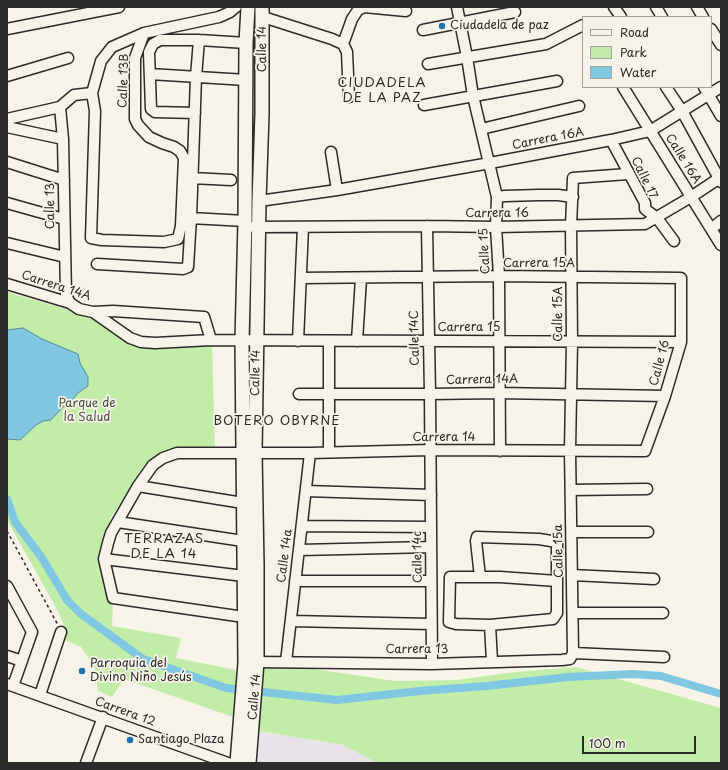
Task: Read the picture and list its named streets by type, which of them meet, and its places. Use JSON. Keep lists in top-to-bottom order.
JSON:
{
  "streets": {
    "main road": ["Calle 14"],
    "street": [
      "Calle 13B",
      "Carrera 16A",
      "Calle 16A",
      "Calle 17",
      "Calle 13",
      "Carrera 16",
      "Calle 15",
      "Carrera 15A",
      "Carrera 14A",
      "Calle 15A",
      "Carrera 15",
      "Calle 14C",
      "Calle 16",
      "Carrera 14",
      "Calle 15a",
      "Calle 14a",
      "Calle 14c",
      "Carrera 13",
      "Carrera 12"
    ]
  },
  "crossings": [
    ["Calle 14", "Carrera 16A"],
    ["Calle 14", "Carrera 16"],
    ["Calle 14", "Carrera 14A"],
    ["Calle 14", "Carrera 15"],
    ["Calle 14", "Carrera 14"],
    ["Calle 14", "Carrera 13"],
    ["Carrera 16A", "Calle 16A"],
    ["Carrera 16A", "Calle 17"],
    ["Carrera 16A", "Calle 15"],
    ["Calle 16A", "Carrera 16"],
    ["Calle 17", "Carrera 16"],
    ["Calle 17", "Calle 15A"],
    ["Calle 13", "Carrera 14A"],
    ["Carrera 16", "Calle 15"],
    ["Carrera 16", "Calle 15A"],
    ["Carrera 16", "Calle 14C"],
    ["Calle 15", "Carrera 15A"],
    ["Calle 15", "Carrera 14A"],
    ["Calle 15", "Carrera 15"],
    ["Calle 15", "Carrera 14"],
    ["Carrera 15A", "Calle 15A"],
    ["Carrera 15A", "Calle 14C"],
    ["Carrera 15A", "Calle 16"],
    ["Carrera 14A", "Calle 15A"],
    ["Carrera 14A", "Carrera 15"],
    ["Carrera 14A", "Calle 14C"],
    ["Carrera 14A", "Calle 16"],
    ["Calle 15A", "Carrera 15"],
    ["Calle 15A", "Carrera 14"],
    ["Calle 15A", "Calle 15a"],
    ["Carrera 15", "Calle 14C"],
    ["Carrera 15", "Calle 16"],
    ["Calle 14C", "Carrera 14"],
    ["Calle 14C", "Calle 14c"],
    ["Calle 16", "Carrera 14"],
    ["Carrera 14", "Calle 15a"],
    ["Carrera 14", "Calle 14a"],
    ["Carrera 14", "Calle 14c"],
    ["Calle 15a", "Carrera 13"],
    ["Calle 14a", "Carrera 13"],
    ["Calle 14c", "Carrera 13"]
  ],
  "districts": ["CIUDADELA DE LA PAZ", "BOTERO OBYRNE", "TERRAZAS DE LA 14"],
  "parks": ["Parque de la Salud"],
  "places": ["Ciudadela de paz", "Parroquia del Divino Niño Jesús", "Santiago Plaza"],
  "legend": ["Road", "Park", "Water"],
  "scale_bar": "100 m"
}
